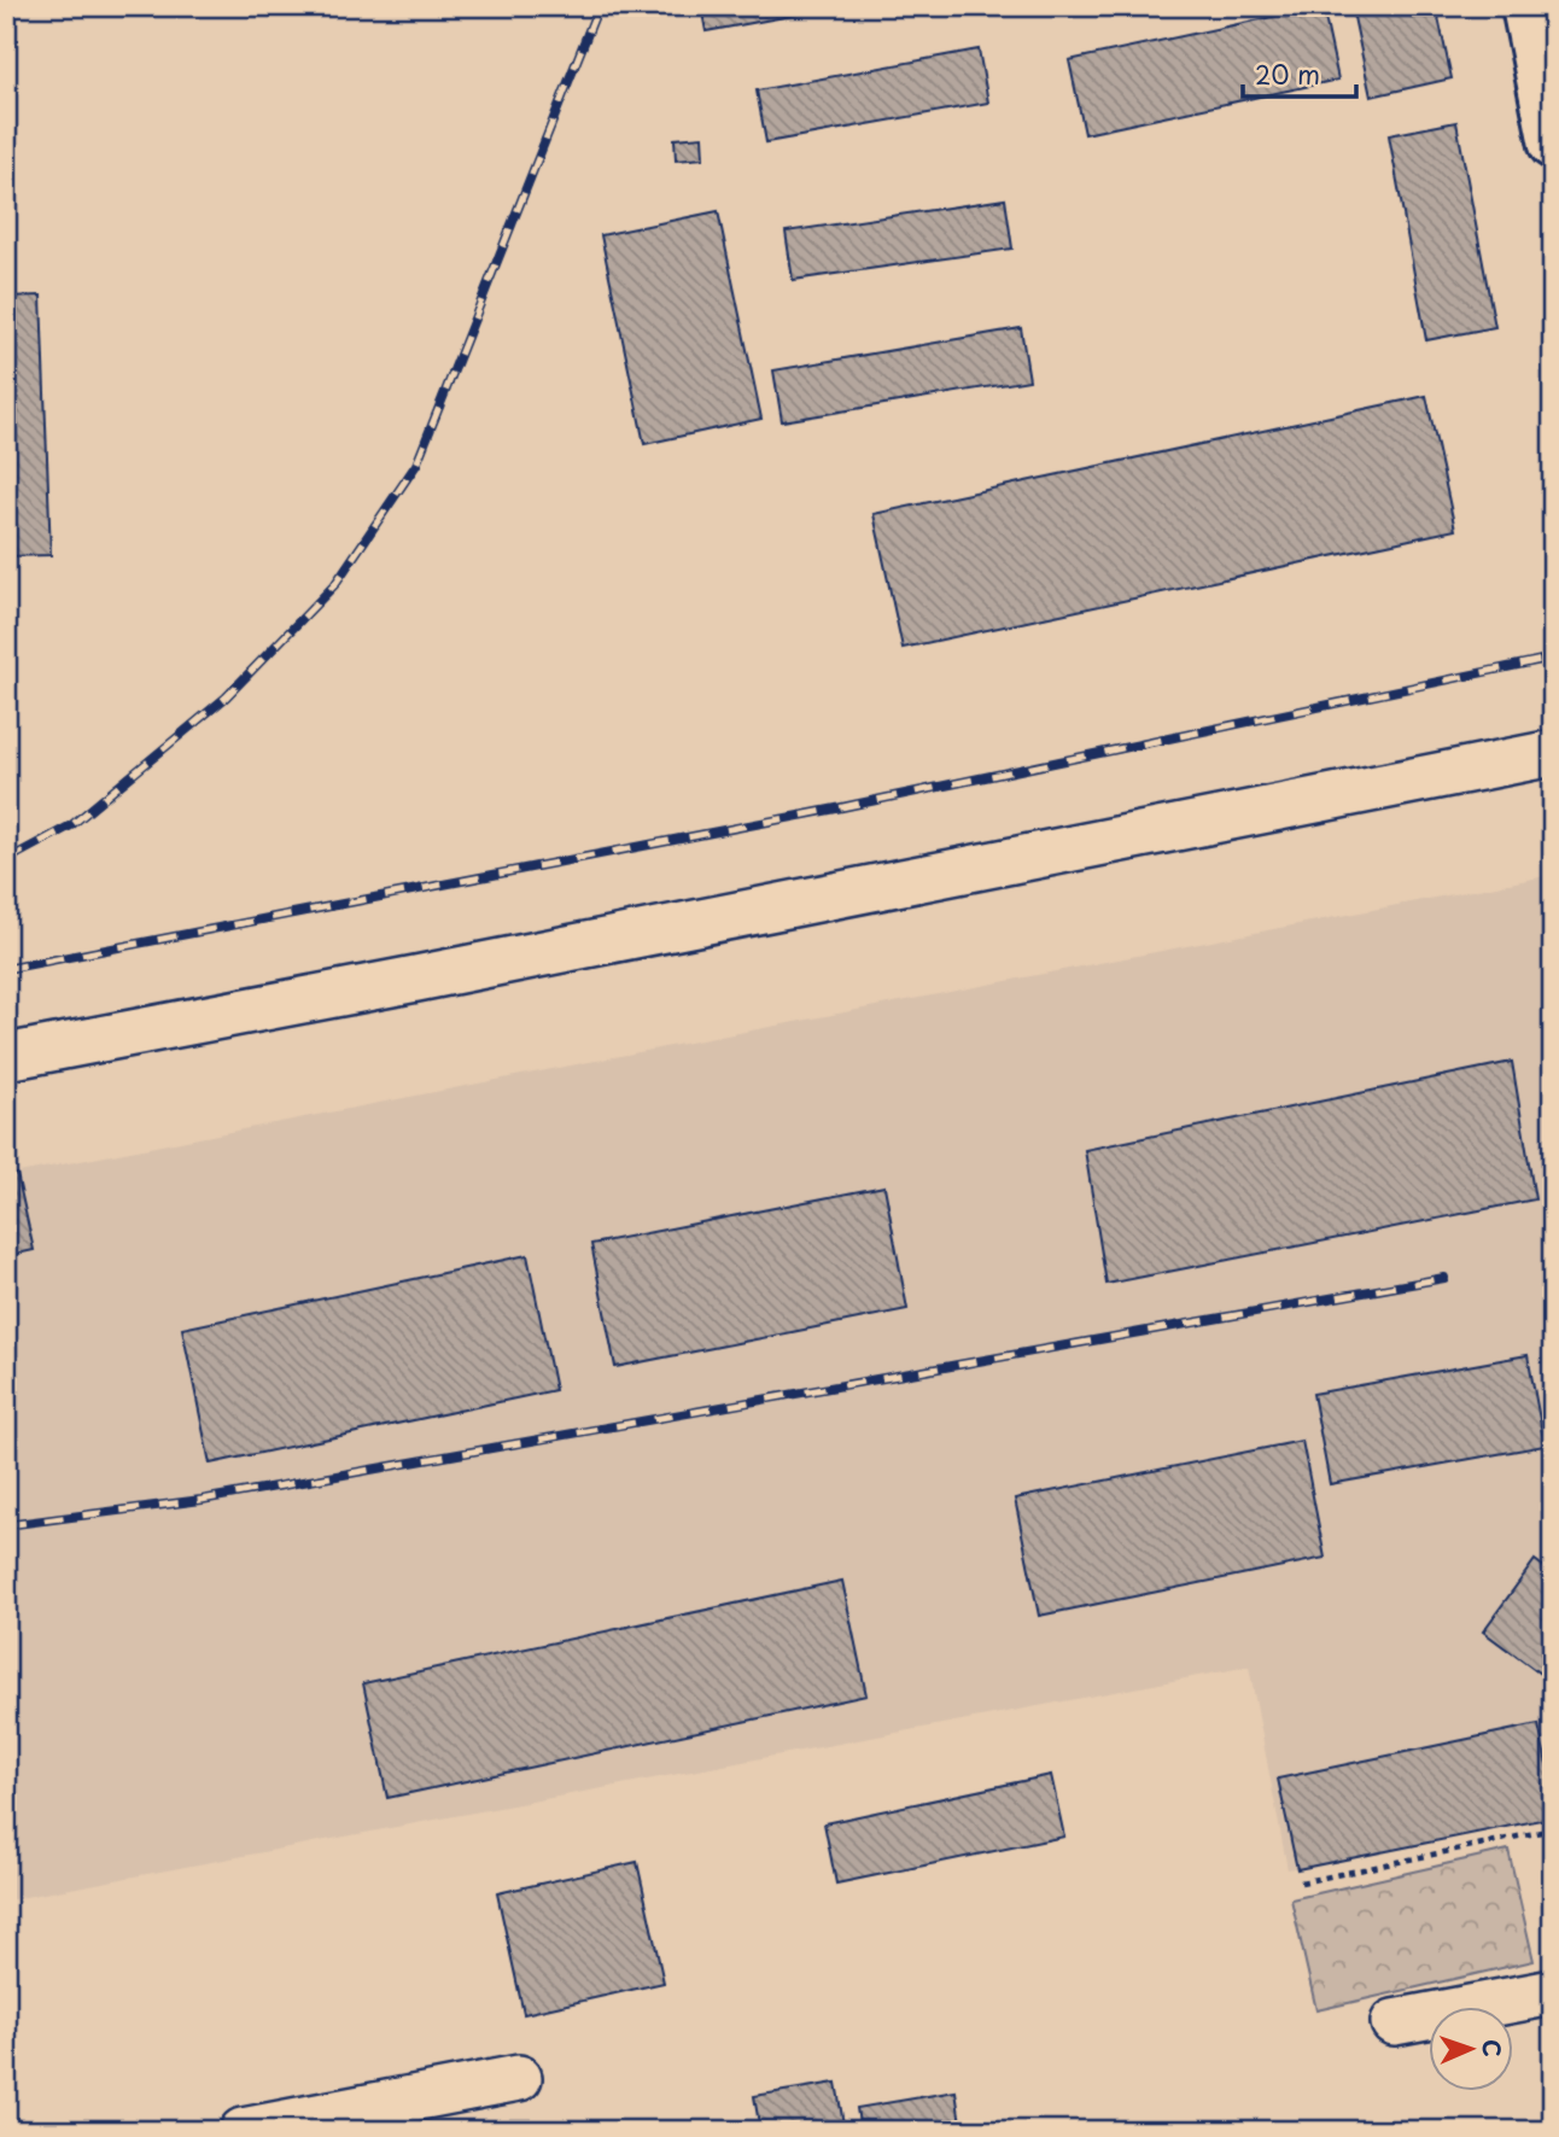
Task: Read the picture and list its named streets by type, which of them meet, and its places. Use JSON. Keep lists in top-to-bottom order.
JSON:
{
  "scale_bar": "20 m",
  "north": "right"
}
